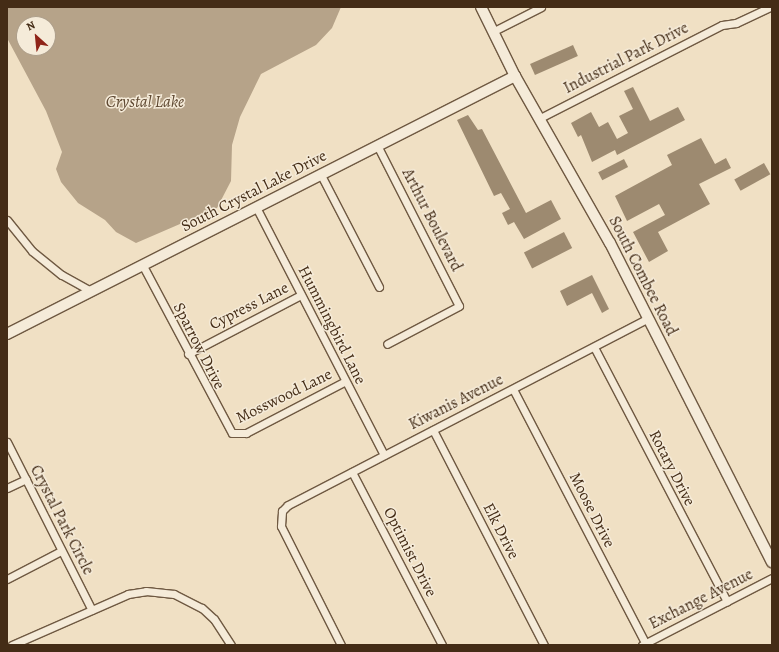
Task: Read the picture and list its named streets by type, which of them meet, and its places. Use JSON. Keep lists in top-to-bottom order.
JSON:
{
  "streets": {
    "main road": ["South Crystal Lake Drive", "South Combee Road"],
    "street": [
      "Industrial Park Drive",
      "Arthur Boulevard",
      "Cypress Lane",
      "Hummingbird Lane",
      "Sparrow Drive",
      "Mosswood Lane",
      "Kiwanis Avenue",
      "Rotary Drive",
      "Moose Drive",
      "Crystal Park Circle",
      "Elk Drive",
      "Optimist Drive",
      "Exchange Avenue"
    ]
  },
  "crossings": [
    ["Industrial Park Drive", "South Combee Road"],
    ["South Crystal Lake Drive", "Arthur Boulevard"],
    ["South Crystal Lake Drive", "South Combee Road"],
    ["South Crystal Lake Drive", "Hummingbird Lane"],
    ["South Crystal Lake Drive", "Sparrow Drive"],
    ["South Combee Road", "Kiwanis Avenue"],
    ["Cypress Lane", "Hummingbird Lane"],
    ["Cypress Lane", "Sparrow Drive"],
    ["Hummingbird Lane", "Mosswood Lane"],
    ["Hummingbird Lane", "Kiwanis Avenue"],
    ["Sparrow Drive", "Mosswood Lane"],
    ["Kiwanis Avenue", "Rotary Drive"],
    ["Kiwanis Avenue", "Moose Drive"],
    ["Kiwanis Avenue", "Elk Drive"],
    ["Kiwanis Avenue", "Optimist Drive"],
    ["Rotary Drive", "Exchange Avenue"],
    ["Moose Drive", "Exchange Avenue"]
  ],
  "water": ["Crystal Lake"],
  "north": "top left"
}
